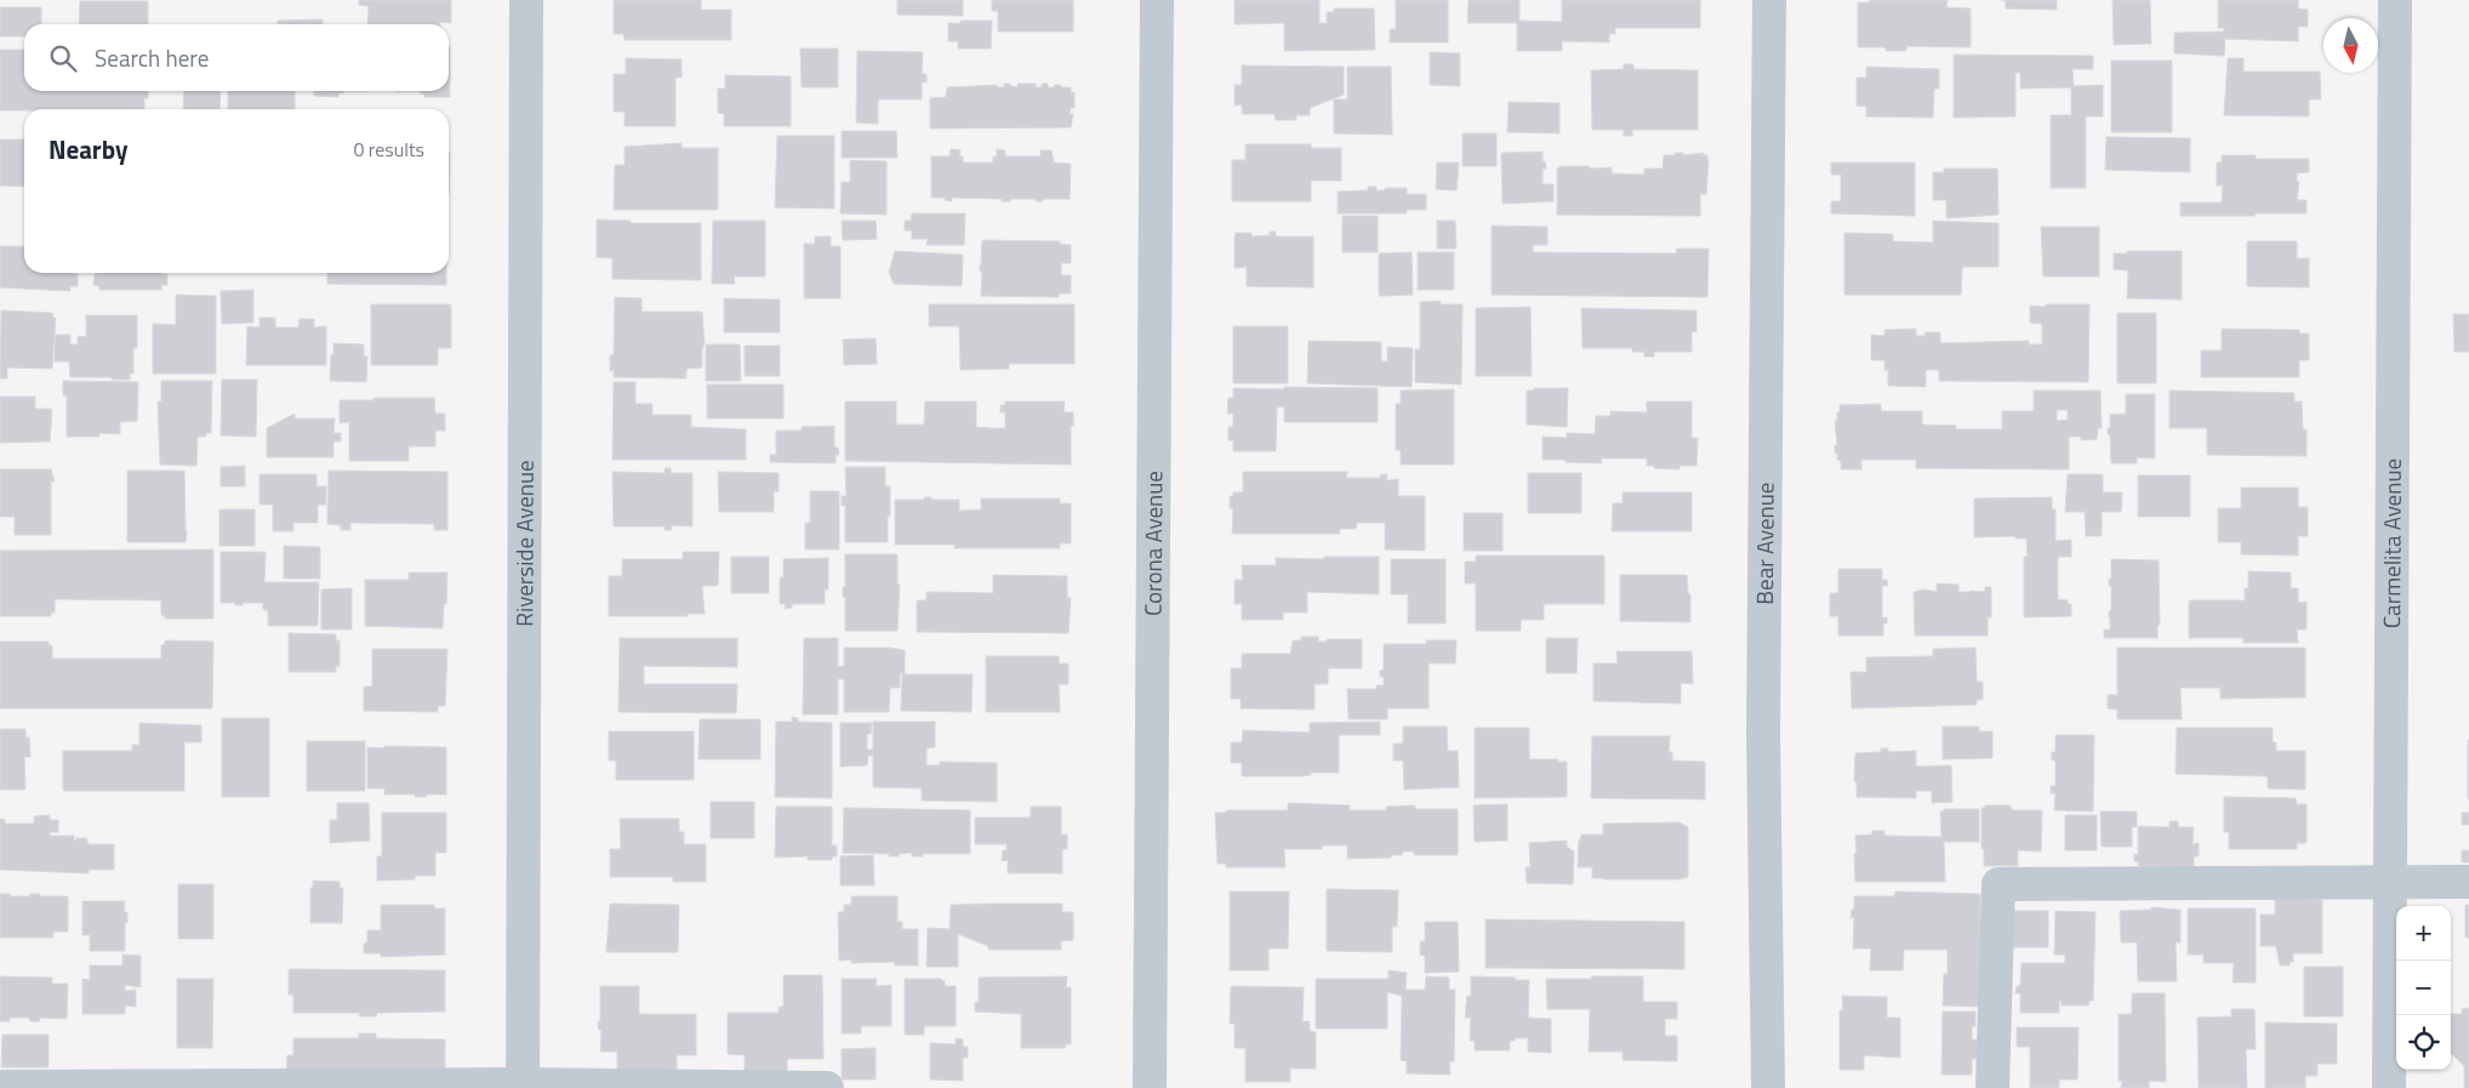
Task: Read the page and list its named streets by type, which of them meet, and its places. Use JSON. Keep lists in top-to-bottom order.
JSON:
{
  "streets": {
    "street": [
      "Riverside Avenue",
      "Corona Avenue",
      "Bear Avenue",
      "Carmelita Avenue"
    ]
  },
  "north": "bottom",
  "page": {
    "search": "Search here",
    "heading": ["Nearby", "0 results"],
    "map_buttons": ["+", "−"]
  }
}
